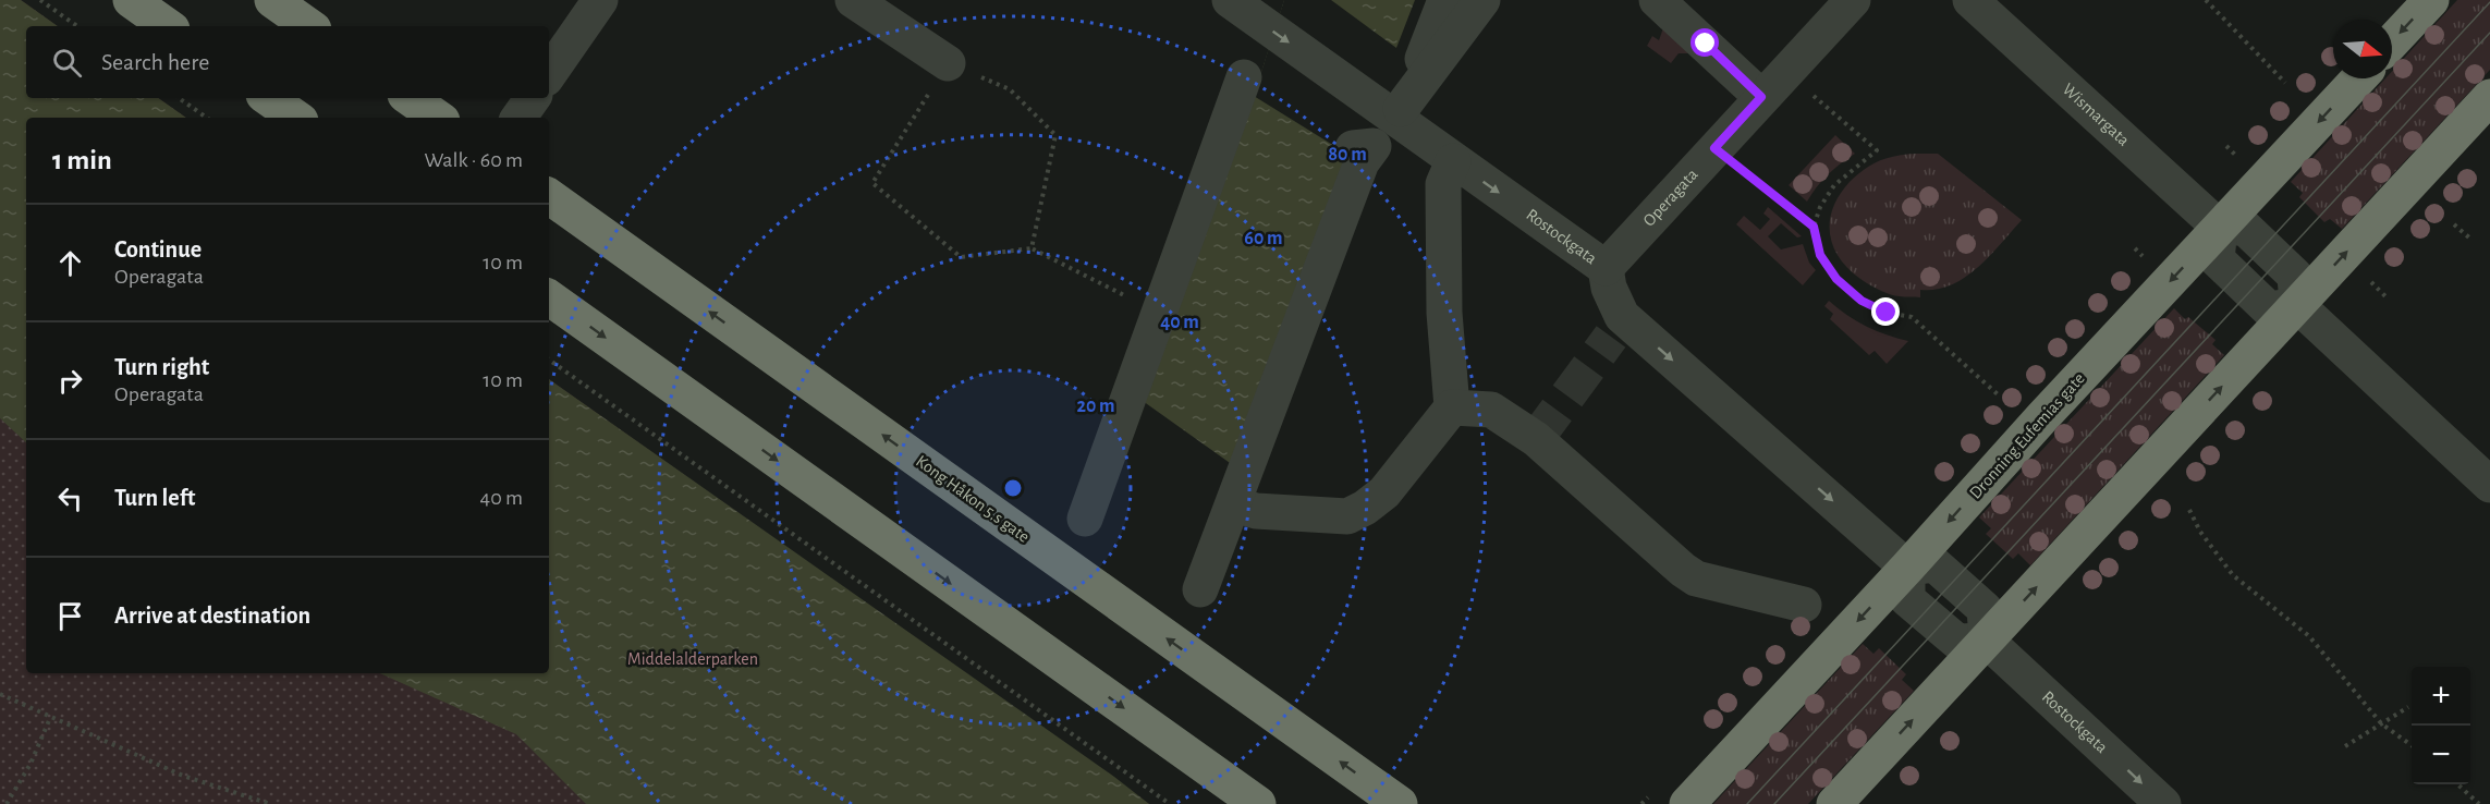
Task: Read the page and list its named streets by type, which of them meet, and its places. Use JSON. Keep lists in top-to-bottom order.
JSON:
{
  "streets": {
    "highway": ["Dronning Eufemias gate", "Kong Håkon 5.s gate"],
    "street": ["Wismargata", "Operagata", "Rostockgata"]
  },
  "crossings": [
    ["Wismargata", "Dronning Eufemias gate"],
    ["Operagata", "Rostockgata"],
    ["Rostockgata", "Dronning Eufemias gate"]
  ],
  "parks": ["Middelalderparken"],
  "north": "right",
  "page": {
    "search": "Search here",
    "heading": ["1 min", "Walk · 60 m"],
    "list": [
      ["Continue", "Operagata", "10 m"],
      ["Turn right", "Operagata", "10 m"],
      ["Turn left", "40 m"],
      "Arrive at destination"
    ],
    "map_buttons": ["+", "−"]
  },
  "rings": [
    "80 m",
    "60 m",
    "40 m",
    "20 m"
  ]
}
